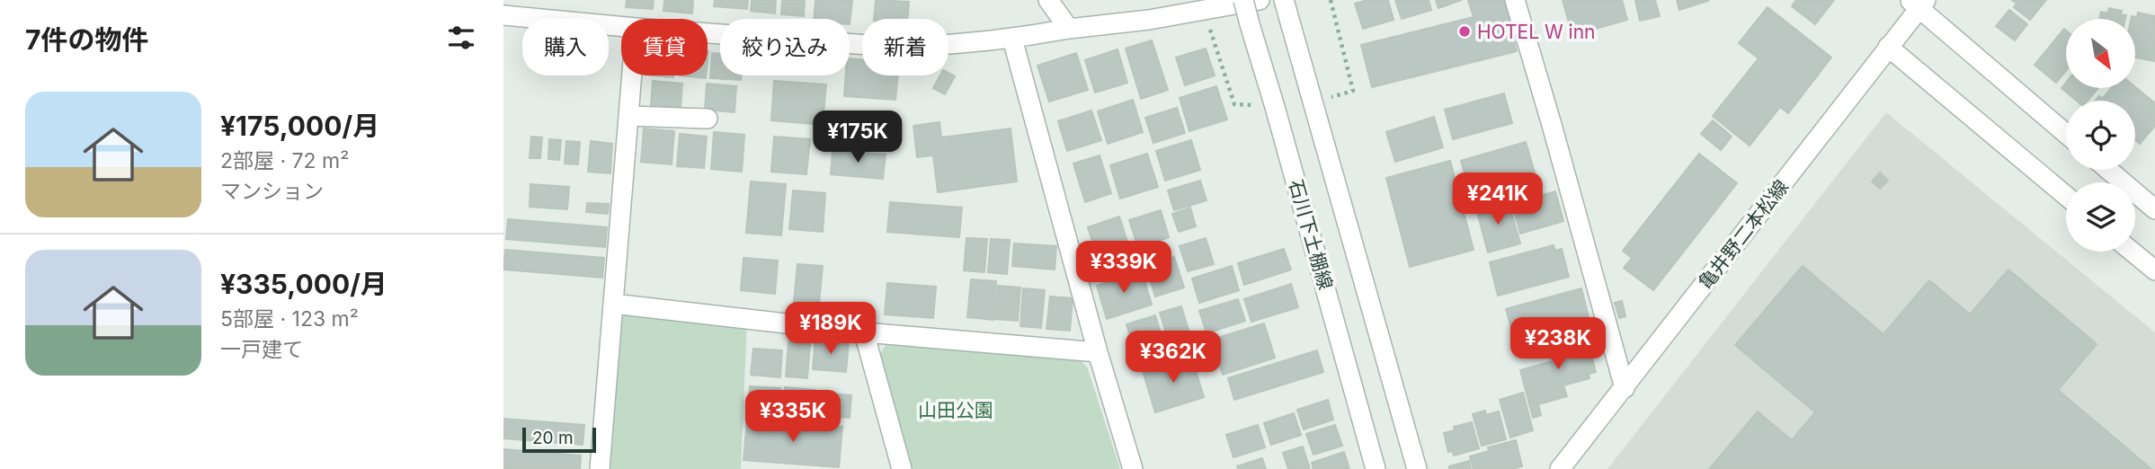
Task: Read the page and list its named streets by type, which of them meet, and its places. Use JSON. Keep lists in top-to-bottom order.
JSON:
{
  "streets": {
    "street": ["石川下土棚線", "亀井野二本松線"]
  },
  "parks": ["山田公園"],
  "places": ["HOTEL W inn"],
  "scale_bar": "20 m",
  "north": "bottom right",
  "page": {
    "heading": "7件の物件",
    "chip": [
      "購入",
      "賃貸",
      "絞り込み",
      "新着"
    ],
    "list": [
      {
        "name": "¥175,000/月",
        "note": "2部屋 · 72 m² · マンション"
      },
      {
        "name": "¥335,000/月",
        "note": "5部屋 · 123 m² · 一戸建て"
      }
    ],
    "price": [
      "¥175K",
      "¥241K",
      "¥339K",
      "¥189K",
      "¥238K",
      "¥362K",
      "¥335K"
    ],
    "scale": "20 m"
  }
}
